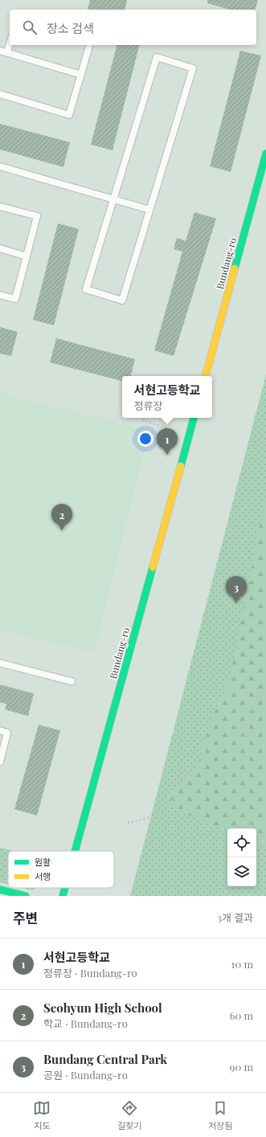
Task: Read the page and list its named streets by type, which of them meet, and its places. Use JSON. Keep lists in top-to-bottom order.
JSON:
{
  "streets": {
    "main road": ["Bundang-ro"]
  },
  "legend": ["원활", "서행"],
  "page": {
    "search": "장소 검색",
    "popup": ["서현고등학교", "정류장"],
    "pins": ["1", "2", "3"],
    "heading": ["주변", "3개 결과"],
    "list": [
      {
        "mark": "1",
        "name": "서현고등학교",
        "note": "정류장 · Bundang-ro",
        "value": "10 m"
      },
      {
        "mark": "2",
        "name": "Seohyun High School",
        "note": "학교 · Bundang-ro",
        "value": "60 m"
      },
      {
        "mark": "3",
        "name": "Bundang Central Park",
        "note": "공원 · Bundang-ro",
        "value": "90 m"
      }
    ],
    "nav": ["지도", "길찾기", "저장됨"]
  }
}
